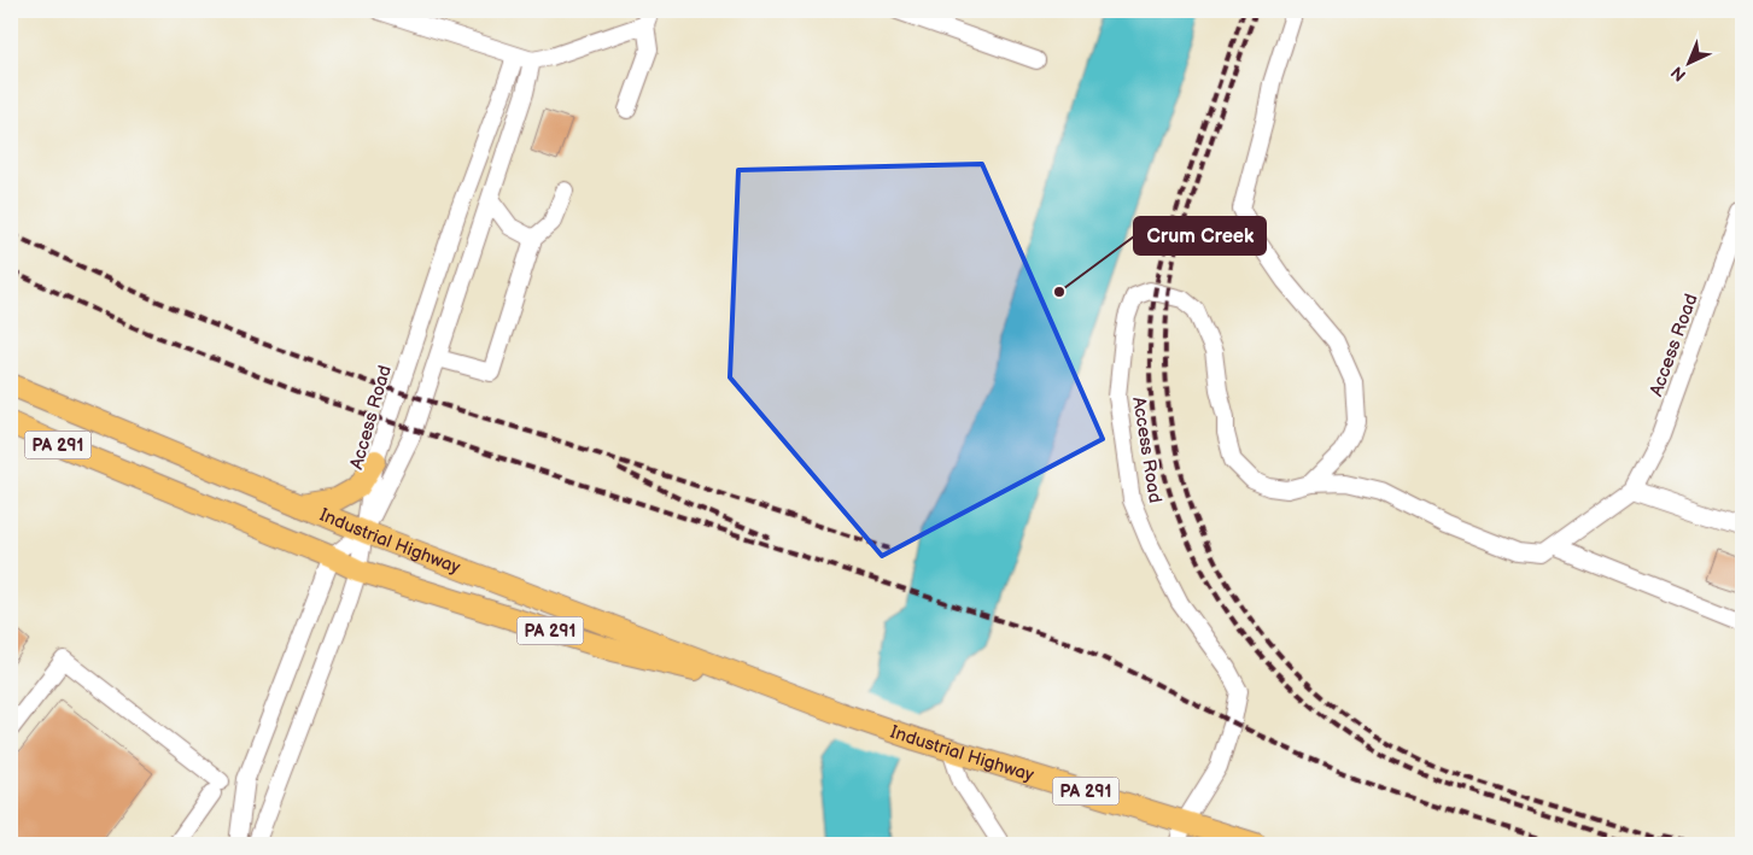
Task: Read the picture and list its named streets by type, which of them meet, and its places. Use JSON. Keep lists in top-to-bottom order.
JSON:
{
  "streets": {
    "main road": ["PA 291", "Industrial Highway"],
    "lane": ["Access Road"]
  },
  "crossings": [
    ["Access Road", "Industrial Highway"]
  ],
  "places": ["Crum Creek"],
  "north": "bottom left"
}
